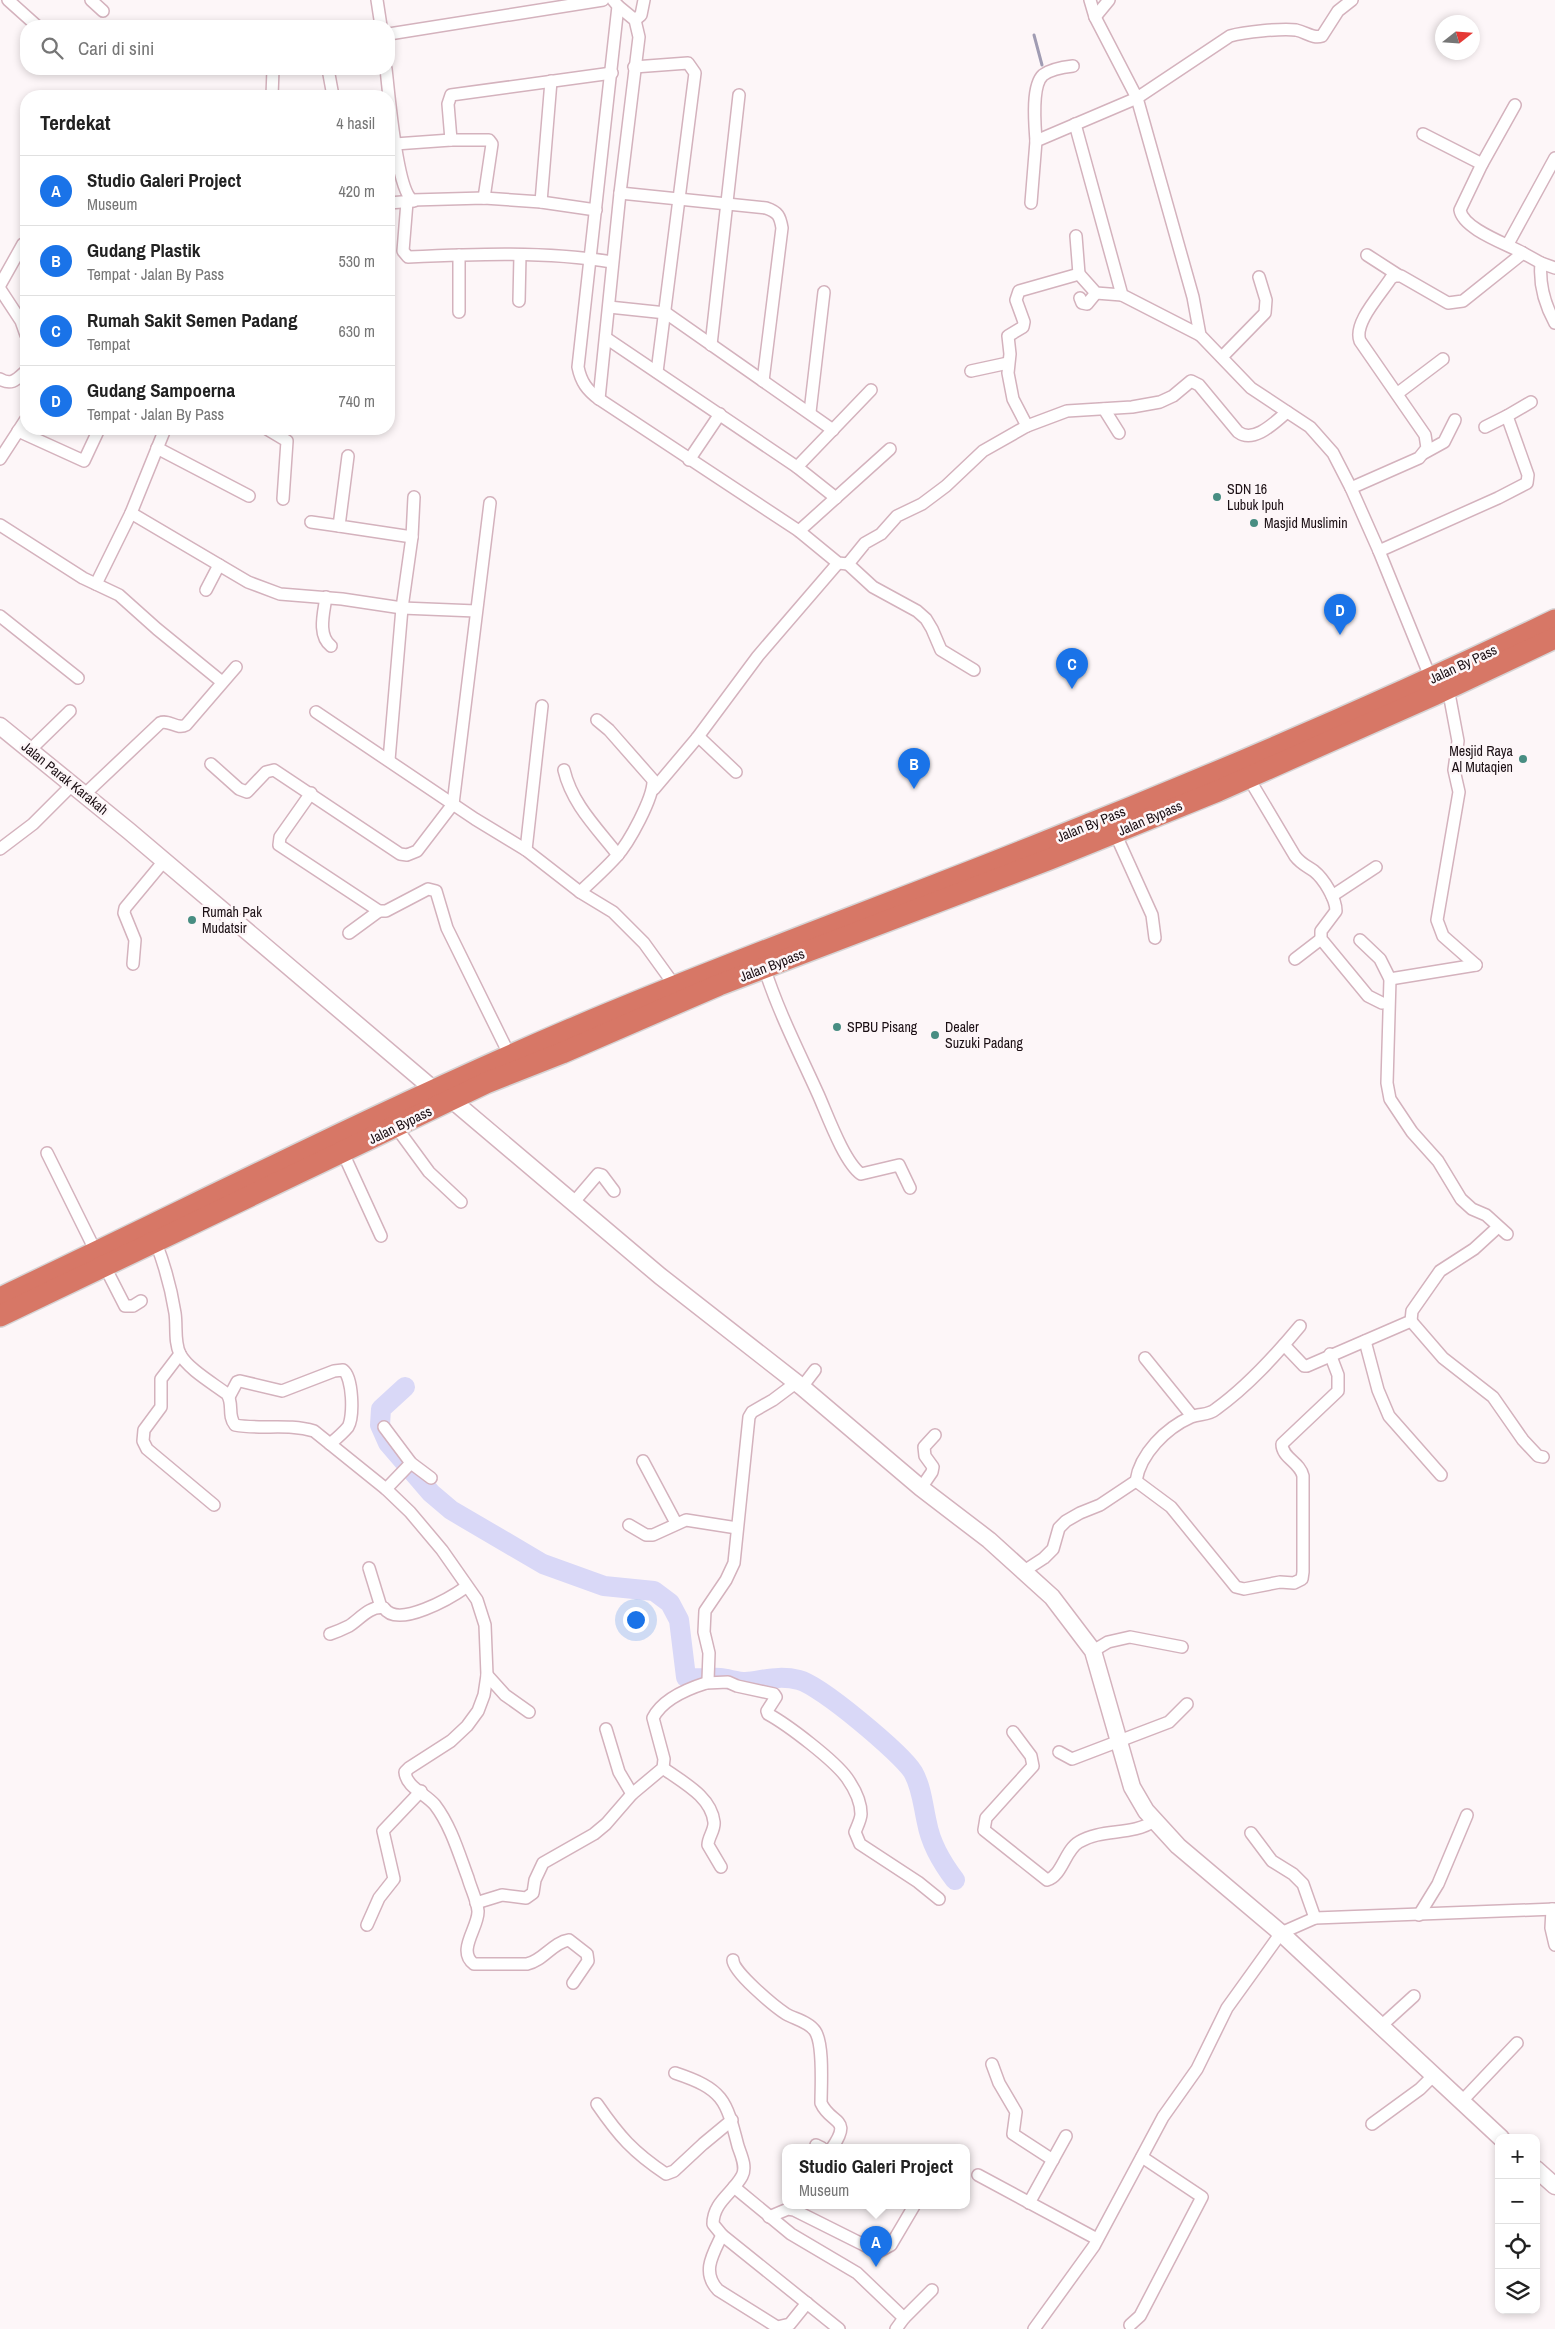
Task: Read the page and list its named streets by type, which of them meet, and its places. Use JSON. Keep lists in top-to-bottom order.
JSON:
{
  "streets": {
    "highway": ["Jalan By Pass", "Jalan Bypass"],
    "street": ["Jalan Parak Karakah"]
  },
  "crossings": [
    ["Jalan By Pass", "Jalan Bypass"],
    ["Jalan Parak Karakah", "Jalan Bypass"]
  ],
  "places": [
    "SDN 16 Lubuk Ipuh",
    "Masjid Muslimin",
    "Mesjid Raya Al Mutaqien",
    "Rumah Pak Mudatsir",
    "SPBU Pisang",
    "Dealer Suzuki Padang"
  ],
  "north": "right",
  "page": {
    "search": "Cari di sini",
    "heading": ["Terdekat", "4 hasil"],
    "list": [
      {
        "mark": "A",
        "name": "Studio Galeri Project",
        "note": "Museum",
        "value": "420 m"
      },
      {
        "mark": "B",
        "name": "Gudang Plastik",
        "note": "Tempat · Jalan By Pass",
        "value": "530 m"
      },
      {
        "mark": "C",
        "name": "Rumah Sakit Semen Padang",
        "note": "Tempat",
        "value": "630 m"
      },
      {
        "mark": "D",
        "name": "Gudang Sampoerna",
        "note": "Tempat · Jalan By Pass",
        "value": "740 m"
      }
    ],
    "pins": [
      "D",
      "C",
      "B",
      "A"
    ],
    "map_buttons": ["+", "−"],
    "popup": ["Studio Galeri Project", "Museum"]
  }
}
